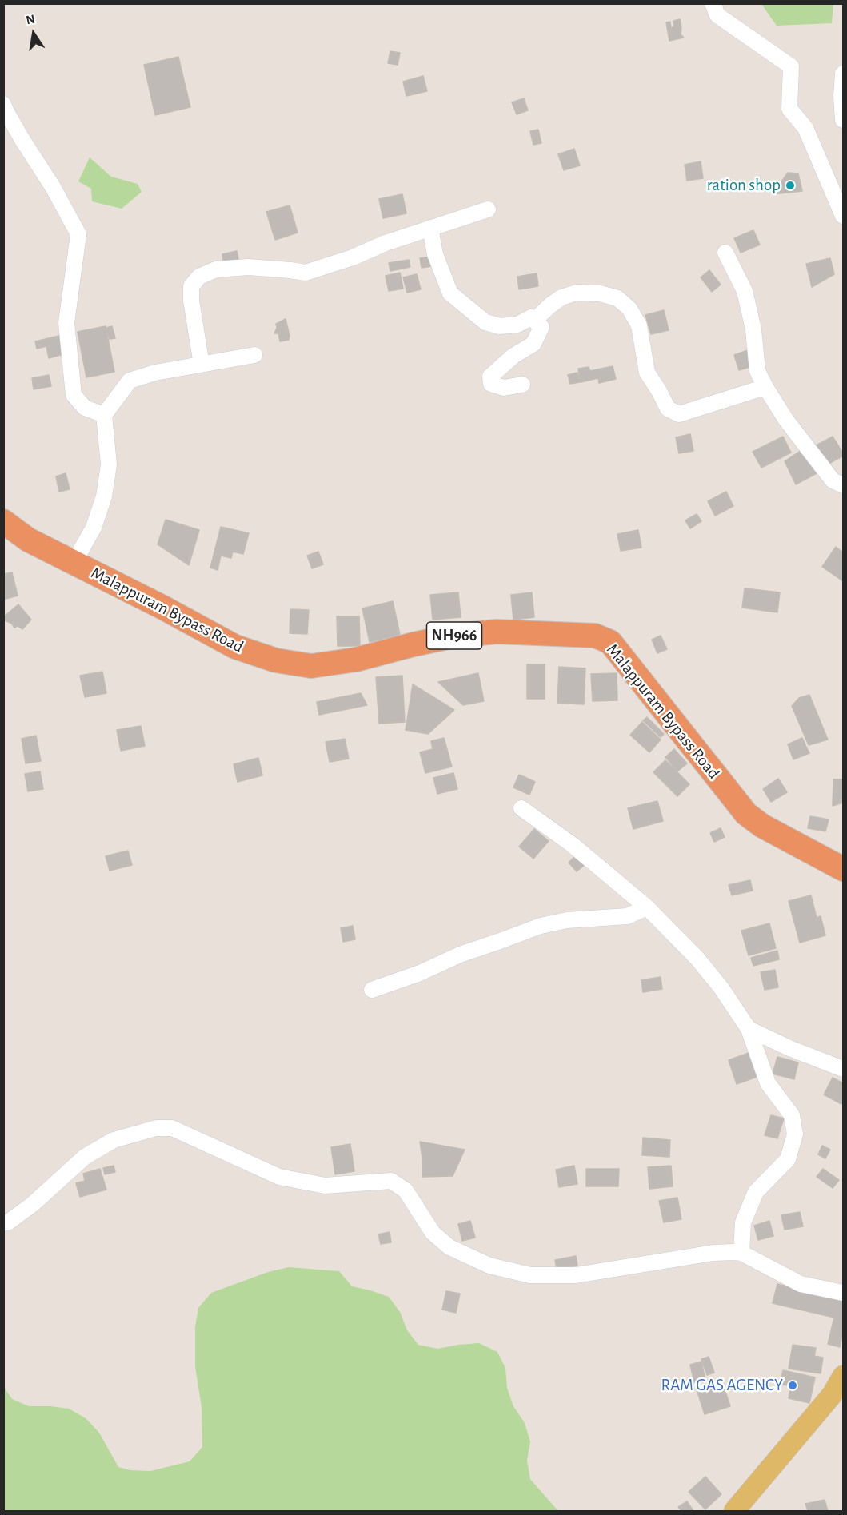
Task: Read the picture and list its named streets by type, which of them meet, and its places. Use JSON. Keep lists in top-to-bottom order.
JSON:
{
  "streets": {
    "highway": ["Malappuram Bypass Road", "NH966"]
  },
  "places": ["ration shop", "RAM GAS AGENCY"],
  "north": "top"
}
